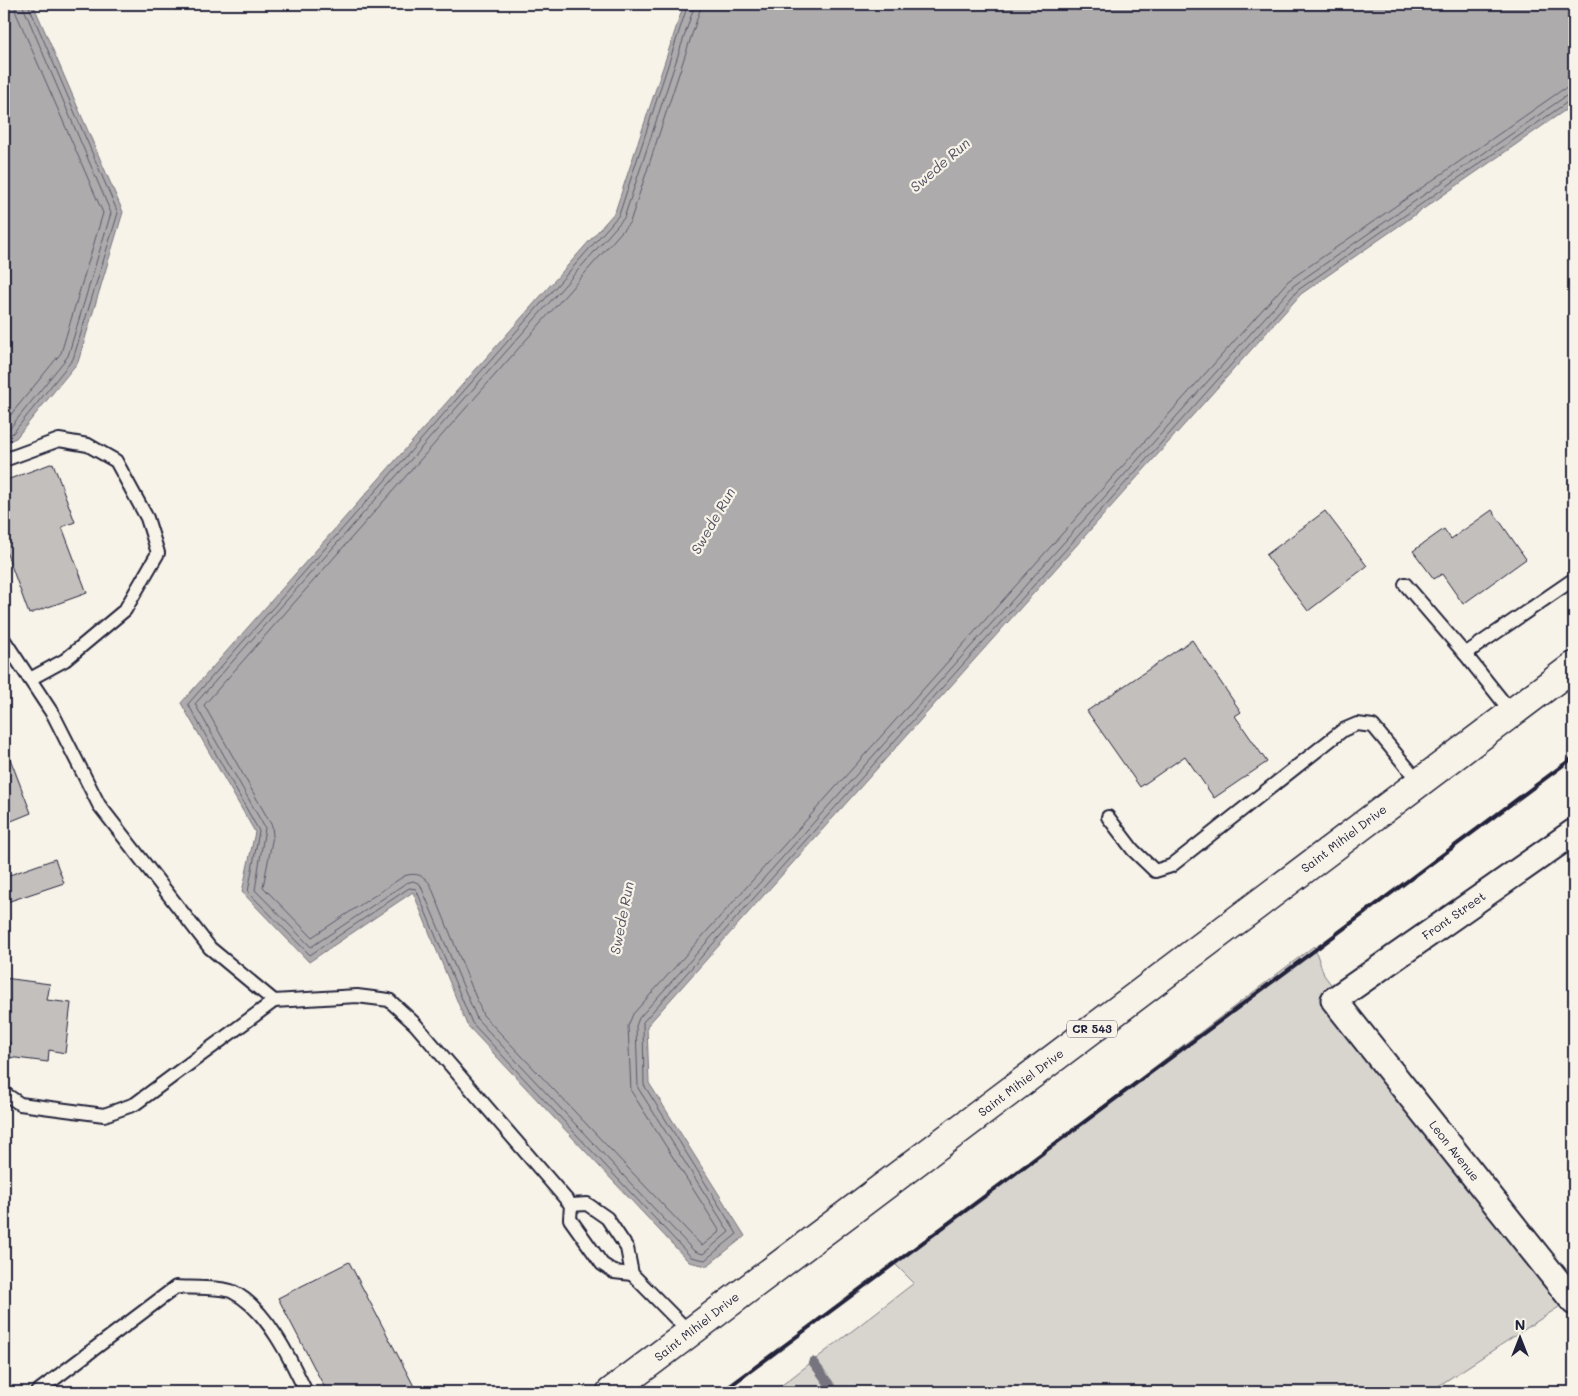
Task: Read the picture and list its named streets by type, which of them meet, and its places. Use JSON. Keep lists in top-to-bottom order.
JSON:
{
  "streets": {
    "main road": ["Saint Mihiel Drive", "CR 543"],
    "street": ["Front Street", "Leon Avenue"]
  },
  "crossings": [
    ["Front Street", "Leon Avenue"]
  ],
  "water": ["Swede Run"],
  "north": "top"
}
